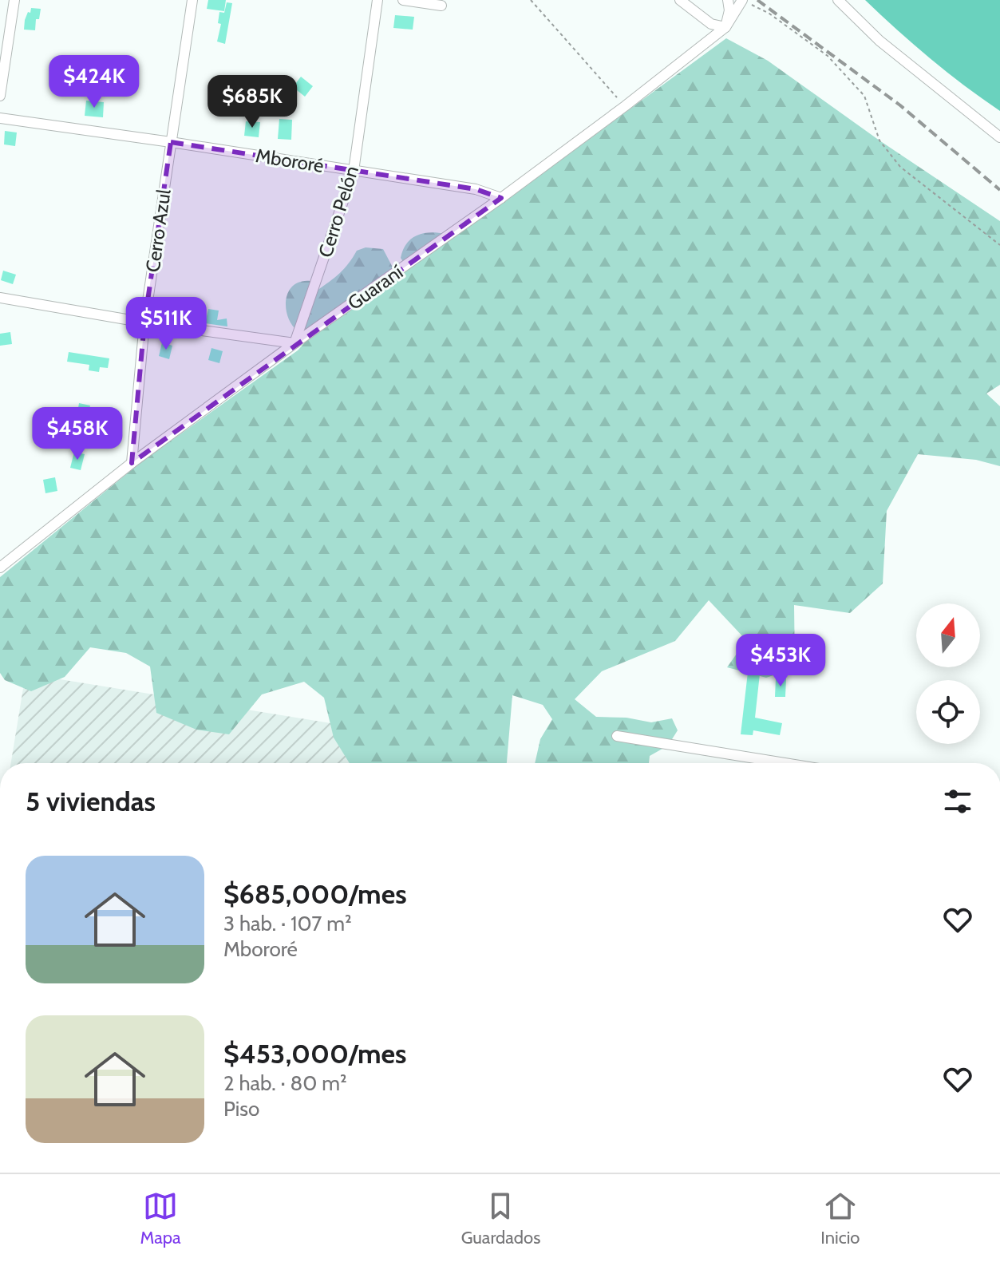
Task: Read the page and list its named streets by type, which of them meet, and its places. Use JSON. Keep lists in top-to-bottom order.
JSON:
{
  "streets": {
    "street": [
      "Mbororé",
      "Cerro Pelón",
      "Cerro Azul",
      "Guaraní"
    ]
  },
  "crossings": [
    ["Mbororé", "Cerro Pelón"],
    ["Mbororé", "Cerro Azul"],
    ["Mbororé", "Guaraní"],
    ["Cerro Pelón", "Guaraní"],
    ["Cerro Azul", "Guaraní"]
  ],
  "north": "top",
  "page": {
    "price": [
      "$424K",
      "$685K",
      "$511K",
      "$458K",
      "$453K"
    ],
    "heading": "5 viviendas",
    "list": [
      {
        "name": "$685,000/mes",
        "note": "3 hab. · 107 m² · Mbororé"
      },
      {
        "name": "$453,000/mes",
        "note": "2 hab. · 80 m² · Piso"
      }
    ],
    "tabs": ["Mapa", "Guardados", "Inicio"]
  }
}
